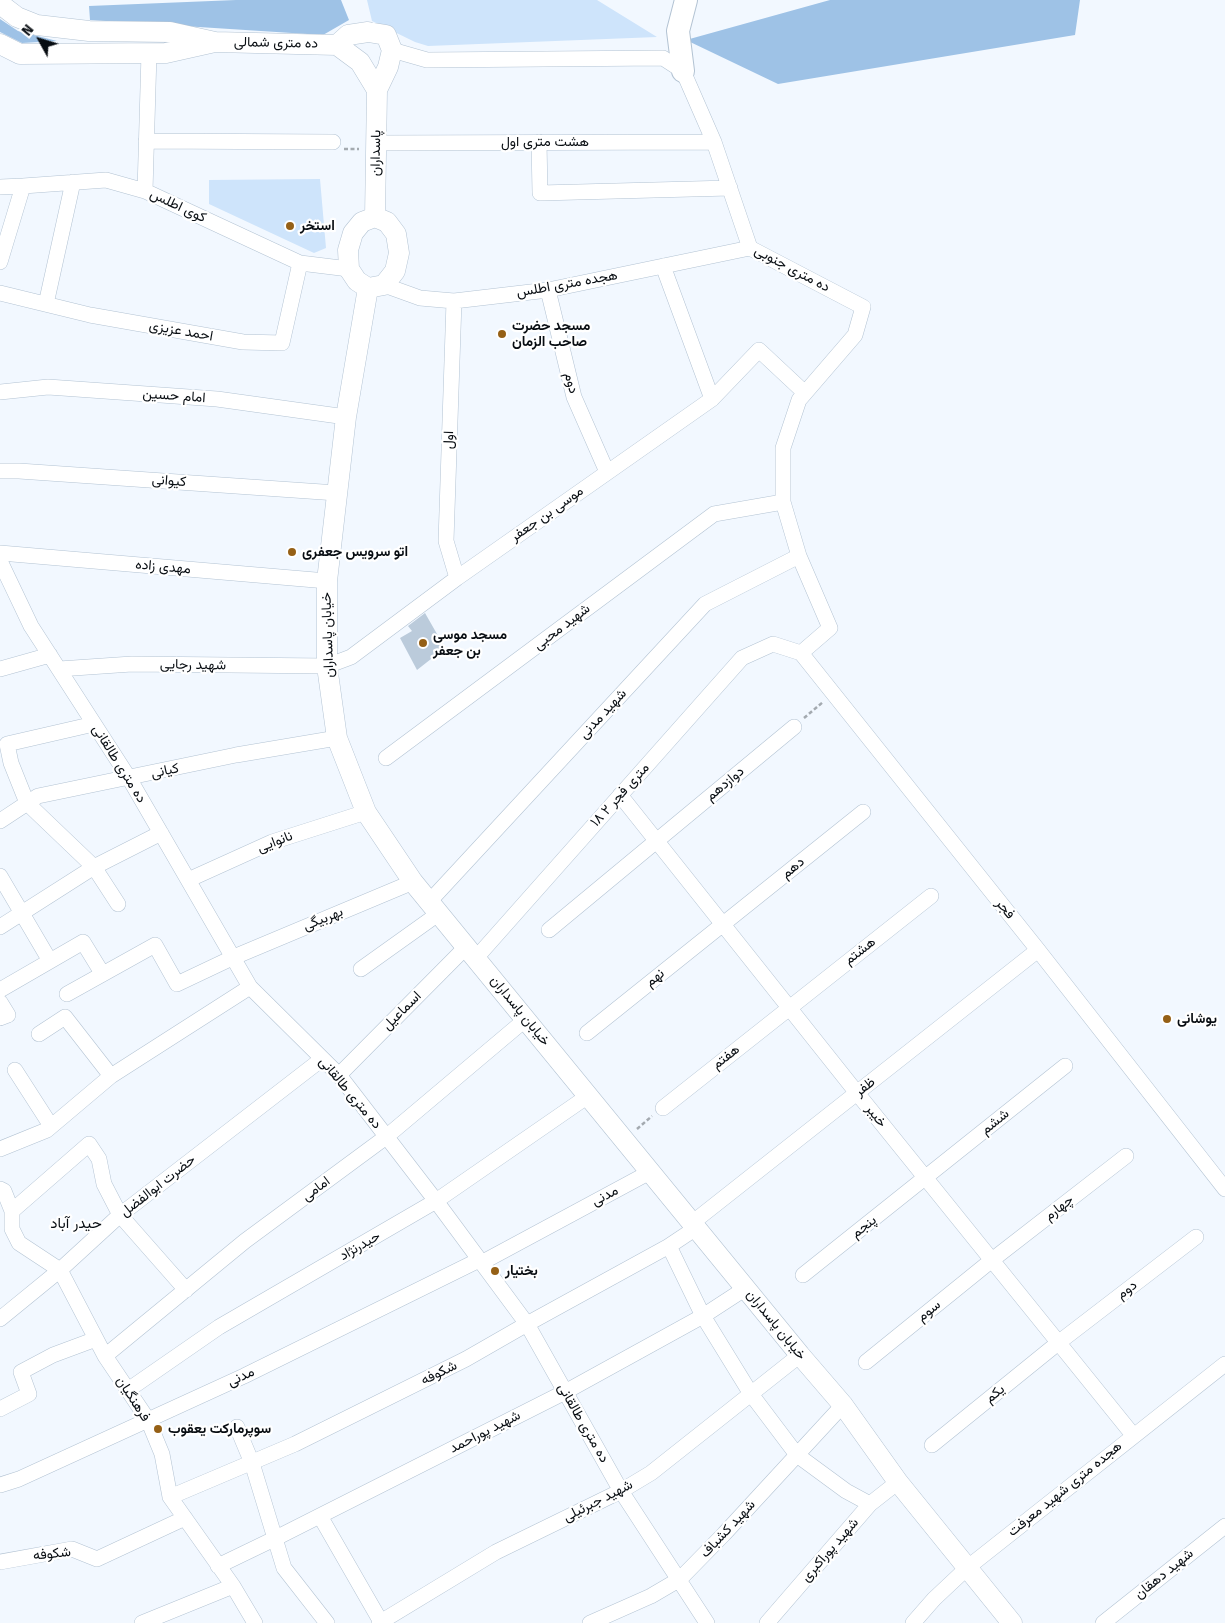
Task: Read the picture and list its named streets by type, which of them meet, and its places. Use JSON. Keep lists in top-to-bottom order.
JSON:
{
  "streets": {
    "main road": ["ده متری شمالی", "پاسداران", "خیابان پاسداران"],
    "street": [
      "هشت متری اول",
      "کوی اطلس",
      "ده متری جنوبی",
      "هجده متری اطلس",
      "احمد عزیزی",
      "دوم",
      "امام حسین",
      "اول",
      "کیوانی",
      "موسی بن جعفر",
      "مهدی زاده",
      "شهید محبی",
      "شهید رجایی",
      "شهید مدنی",
      "ده متری طالقانی",
      "کیانی",
      "دوازدهم",
      "۱۸ متری فجر ۲",
      "نانوایی",
      "دهم",
      "فجر",
      "بهربیگی",
      "هشتم",
      "نهم",
      "اسماعیل",
      "هفتم",
      "ظفر",
      "خیبر",
      "ششم",
      "حضرت ابوالفضل",
      "امامی",
      "مدنی",
      "چهارم",
      "پنجم",
      "حیدرنژاد",
      "سوم",
      "شکوفه",
      "یکم",
      "فرهنگیان",
      "شهید پوراحمد",
      "هجده متری شهید معرفت",
      "شهید جبرئیلی",
      "شهید کشباف",
      "شهید پوراکبری",
      "شهید دهقان"
    ]
  },
  "crossings": [
    ["هشت متری اول", "پاسداران"],
    ["هشت متری اول", "ده متری جنوبی"],
    ["پاسداران", "کوی اطلس"],
    ["پاسداران", "هجده متری اطلس"],
    ["پاسداران", "خیابان پاسداران"],
    ["کوی اطلس", "هجده متری اطلس"],
    ["کوی اطلس", "احمد عزیزی"],
    ["کوی اطلس", "خیابان پاسداران"],
    ["ده متری جنوبی", "هجده متری اطلس"],
    ["ده متری جنوبی", "موسی بن جعفر"],
    ["ده متری جنوبی", "شهید محبی"],
    ["ده متری جنوبی", "شهید مدنی"],
    ["ده متری جنوبی", "۱۸ متری فجر ۲"],
    ["ده متری جنوبی", "فجر"],
    ["هجده متری اطلس", "دوم"],
    ["هجده متری اطلس", "اول"],
    ["هجده متری اطلس", "خیابان پاسداران"],
    ["دوم", "موسی بن جعفر"],
    ["دوم", "خیبر"],
    ["دوم", "یکم"],
    ["امام حسین", "خیابان پاسداران"],
    ["اول", "موسی بن جعفر"],
    ["کیوانی", "خیابان پاسداران"],
    ["موسی بن جعفر", "خیابان پاسداران"],
    ["موسی بن جعفر", "شهید رجایی"],
    ["مهدی زاده", "خیابان پاسداران"],
    ["خیابان پاسداران", "شهید رجایی"],
    ["خیابان پاسداران", "شهید مدنی"],
    ["خیابان پاسداران", "کیانی"],
    ["خیابان پاسداران", "۱۸ متری فجر ۲"],
    ["خیابان پاسداران", "نانوایی"],
    ["خیابان پاسداران", "بهربیگی"],
    ["خیابان پاسداران", "اسماعیل"],
    ["خیابان پاسداران", "ظفر"],
    ["خیابان پاسداران", "امامی"],
    ["خیابان پاسداران", "مدنی"],
    ["خیابان پاسداران", "حیدرنژاد"],
    ["خیابان پاسداران", "شکوفه"],
    ["خیابان پاسداران", "شهید پوراحمد"],
    ["خیابان پاسداران", "هجده متری شهید معرفت"],
    ["خیابان پاسداران", "شهید جبرئیلی"],
    ["خیابان پاسداران", "شهید کشباف"],
    ["خیابان پاسداران", "شهید پوراکبری"],
    ["شهید رجایی", "ده متری طالقانی"],
    ["ده متری طالقانی", "کیانی"],
    ["ده متری طالقانی", "نانوایی"],
    ["ده متری طالقانی", "بهربیگی"],
    ["ده متری طالقانی", "اسماعیل"],
    ["ده متری طالقانی", "حضرت ابوالفضل"],
    ["ده متری طالقانی", "امامی"],
    ["ده متری طالقانی", "مدنی"],
    ["ده متری طالقانی", "حیدرنژاد"],
    ["ده متری طالقانی", "شکوفه"],
    ["ده متری طالقانی", "شهید پوراحمد"],
    ["ده متری طالقانی", "شهید جبرئیلی"],
    ["ده متری طالقانی", "شهید کشباف"],
    ["دوازدهم", "خیبر"],
    ["۱۸ متری فجر ۲", "فجر"],
    ["۱۸ متری فجر ۲", "اسماعیل"],
    ["۱۸ متری فجر ۲", "خیبر"],
    ["دهم", "نهم"],
    ["دهم", "خیبر"],
    ["فجر", "ظفر"],
    ["هشتم", "هفتم"],
    ["هشتم", "خیبر"],
    ["نهم", "خیبر"],
    ["هفتم", "خیبر"],
    ["ظفر", "خیبر"],
    ["ظفر", "شکوفه"],
    ["خیبر", "ششم"],
    ["خیبر", "چهارم"],
    ["خیبر", "پنجم"],
    ["خیبر", "سوم"],
    ["خیبر", "یکم"],
    ["خیبر", "هجده متری شهید معرفت"],
    ["ششم", "پنجم"],
    ["حضرت ابوالفضل", "فرهنگیان"],
    ["امامی", "فرهنگیان"],
    ["مدنی", "فرهنگیان"],
    ["چهارم", "سوم"],
    ["حیدرنژاد", "فرهنگیان"],
    ["شکوفه", "فرهنگیان"],
    ["فرهنگیان", "شهید پوراحمد"]
  ],
  "districts": ["حیدر آباد"],
  "places": [
    "استخر",
    "مسجد حضرت صاحب الزمان",
    "اتو سرویس جعفری",
    "مسجد موسی بن جعفر",
    "یوشانی",
    "بختیار",
    "سوپرمارکت یعقوب"
  ],
  "north": "top left"
}
